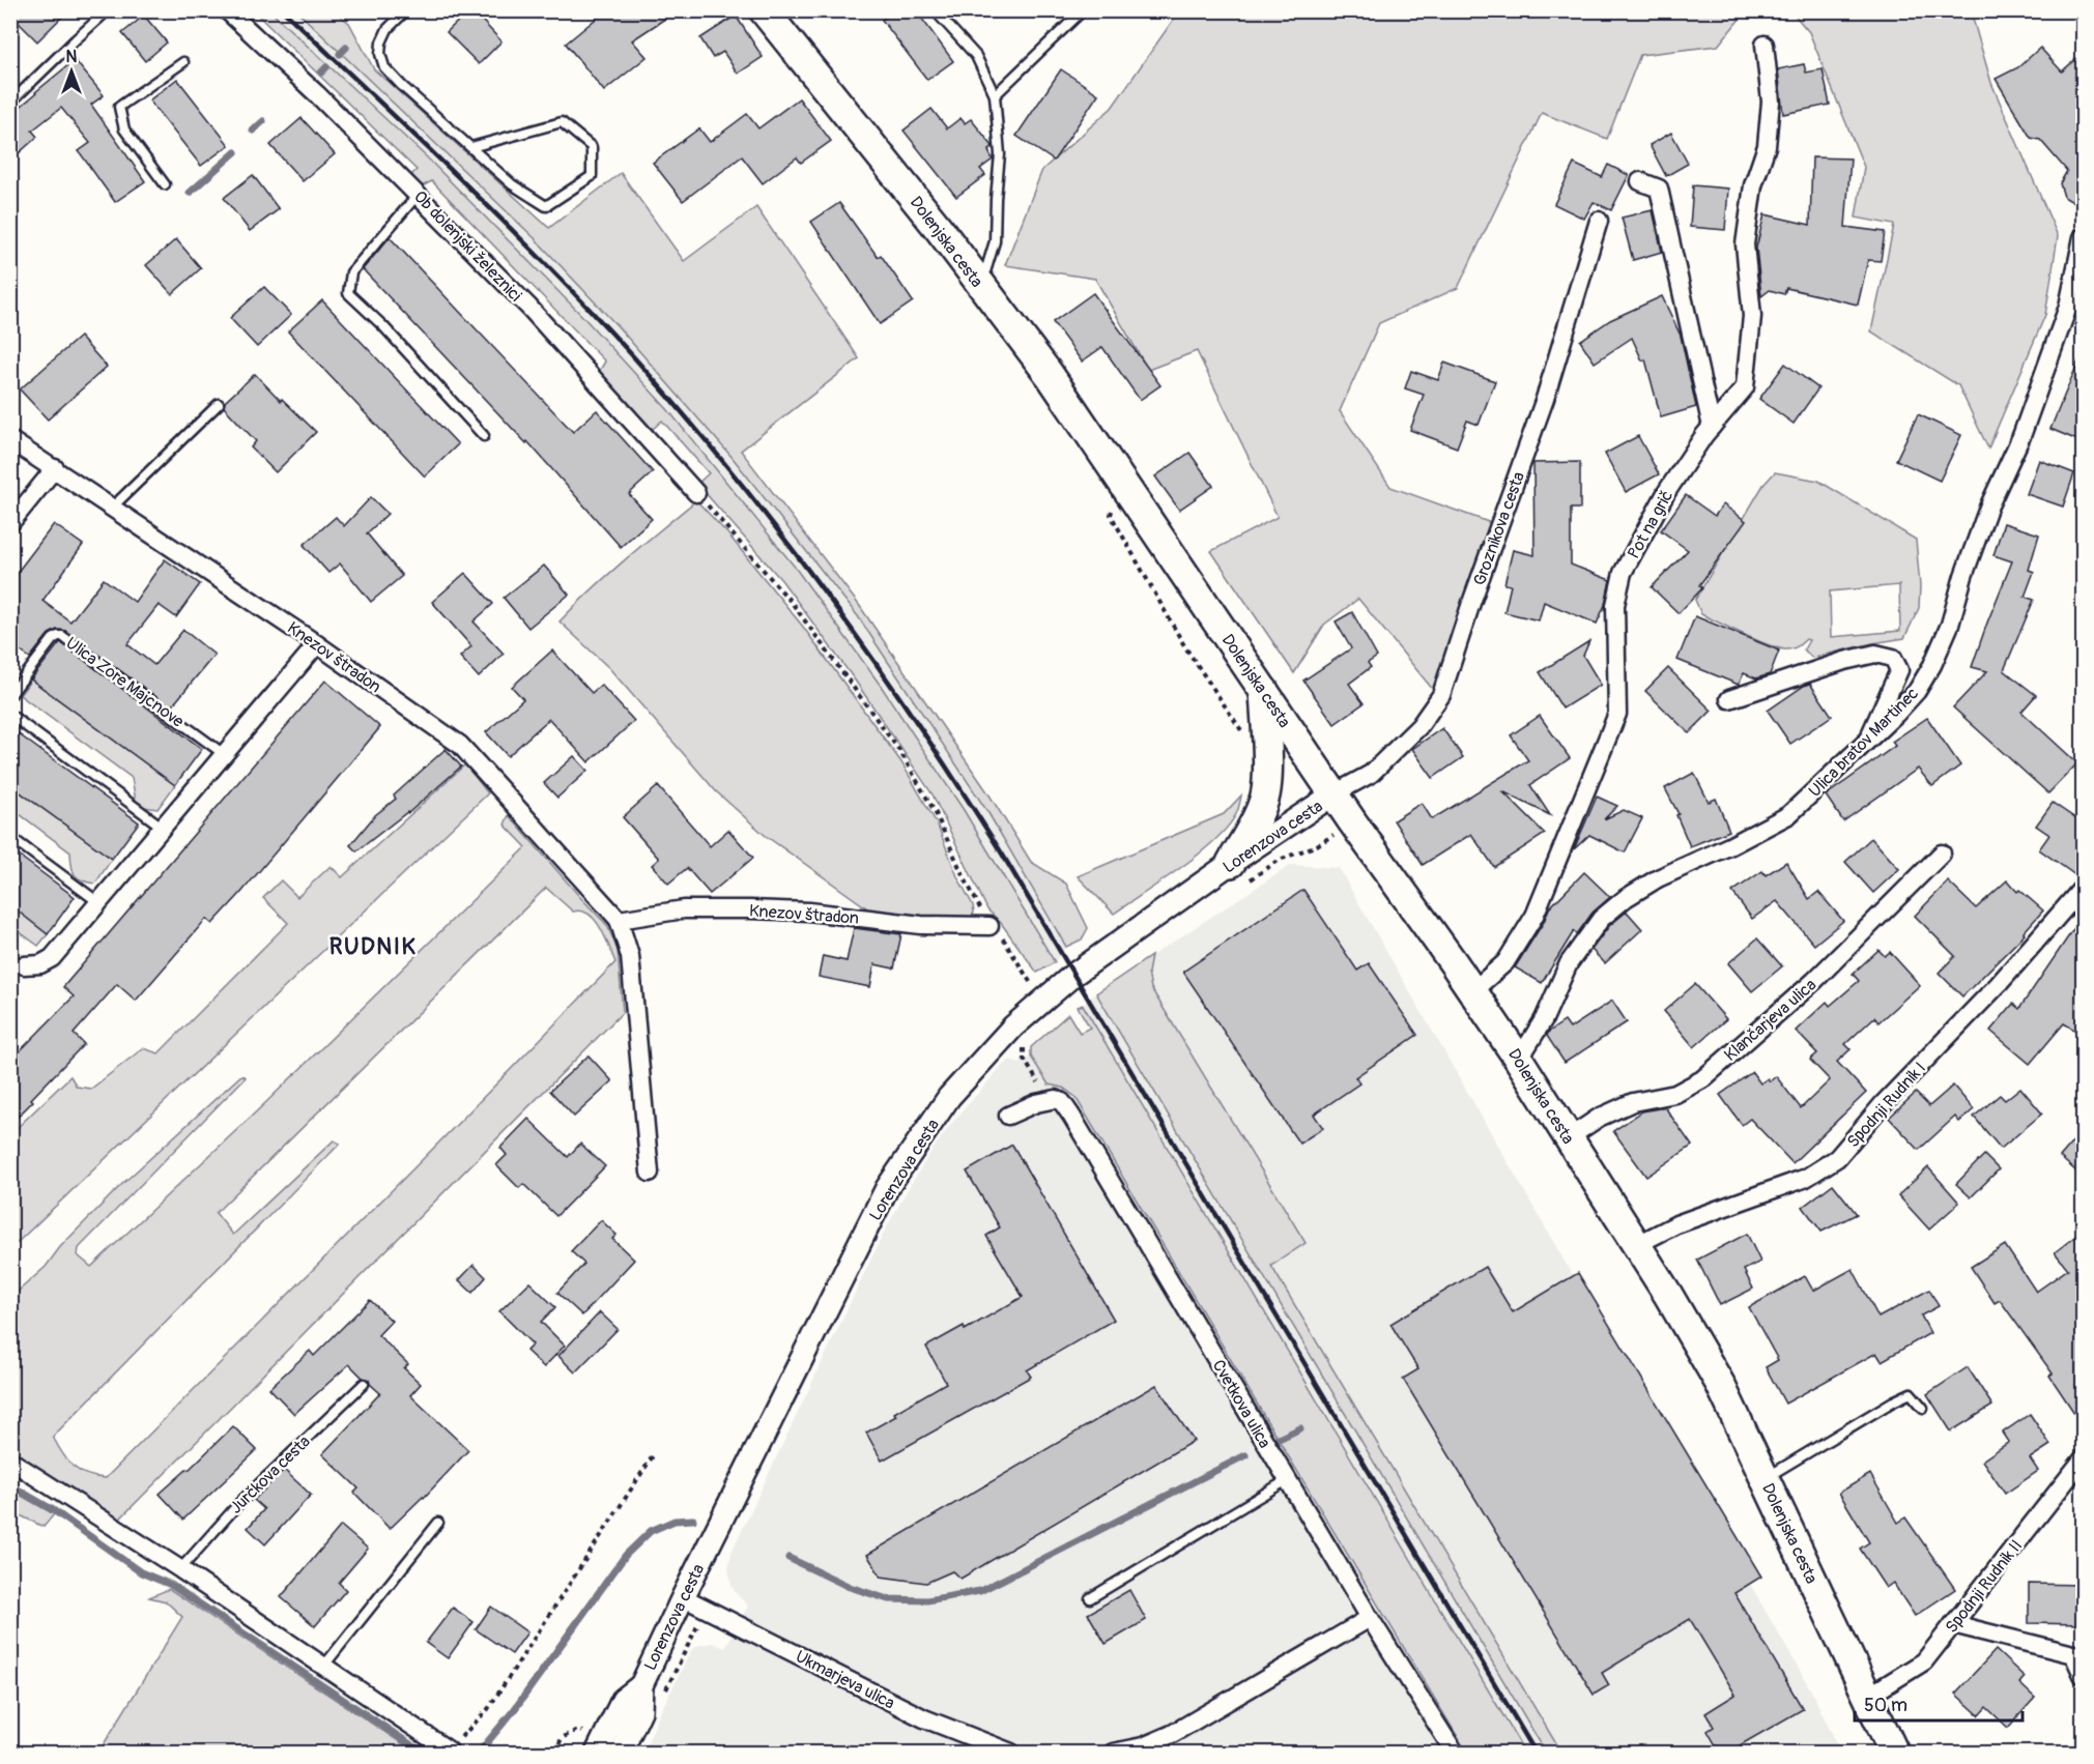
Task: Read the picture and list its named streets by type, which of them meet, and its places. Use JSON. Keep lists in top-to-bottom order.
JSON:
{
  "streets": {
    "main road": ["Dolenjska cesta"],
    "street": [
      "Ob dolenjski železnici",
      "Pot na grič",
      "Groznikova cesta",
      "Knezov štradon",
      "Ulica bratov Martinec",
      "Lorenzova cesta",
      "Klančarjeva ulica",
      "Spodnji Rudnik I",
      "Cvetkova ulica",
      "Spodnji Rudnik II",
      "Ukmarjeva ulica"
    ],
    "lane": ["Ulica Zore Majcnove", "Jurčkova cesta"]
  },
  "crossings": [
    ["Dolenjska cesta", "Pot na grič"],
    ["Dolenjska cesta", "Groznikova cesta"],
    ["Dolenjska cesta", "Ulica bratov Martinec"],
    ["Dolenjska cesta", "Lorenzova cesta"],
    ["Dolenjska cesta", "Klančarjeva ulica"],
    ["Dolenjska cesta", "Spodnji Rudnik I"],
    ["Dolenjska cesta", "Spodnji Rudnik II"],
    ["Groznikova cesta", "Lorenzova cesta"],
    ["Lorenzova cesta", "Ukmarjeva ulica"]
  ],
  "districts": ["RUDNIK"],
  "scale_bar": "50 m",
  "north": "top"
}
